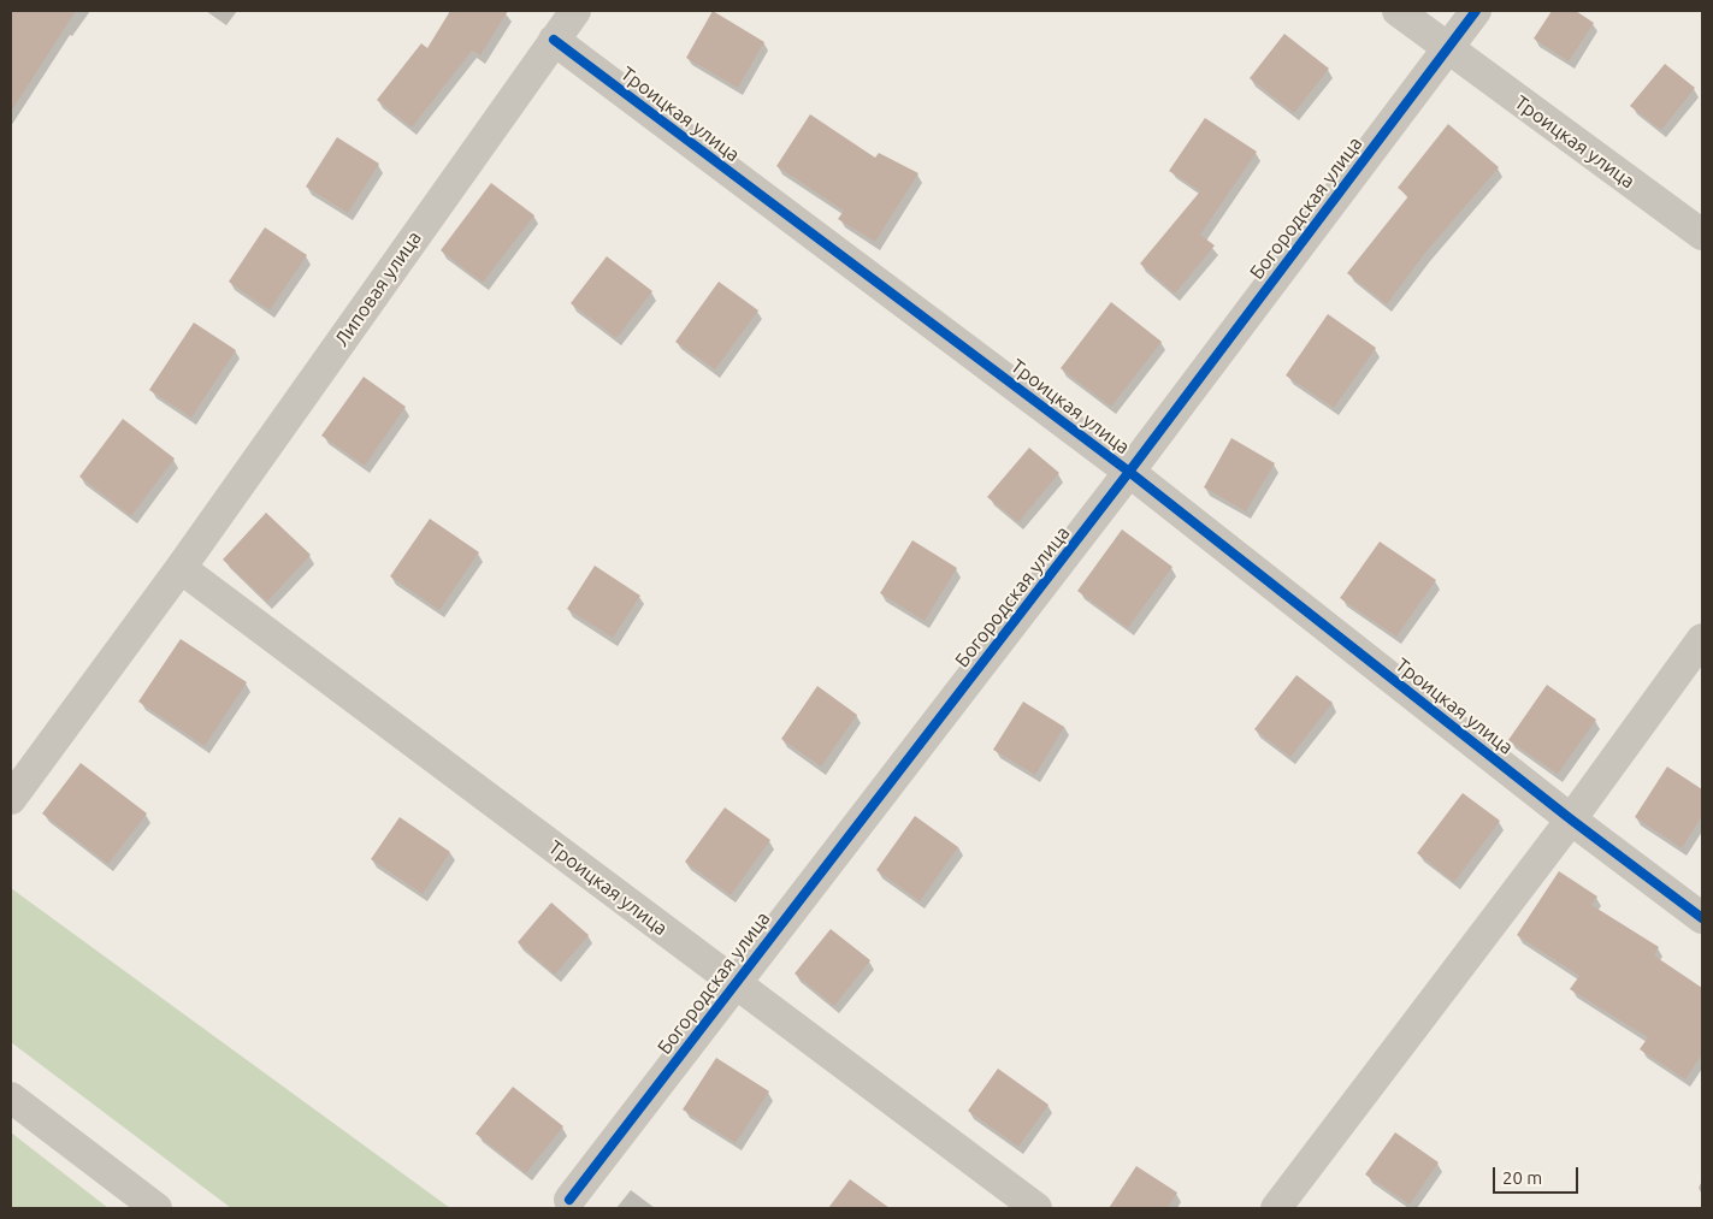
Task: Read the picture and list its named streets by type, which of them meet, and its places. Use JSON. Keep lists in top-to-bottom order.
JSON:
{
  "streets": {
    "street": ["Троицкая улица", "Богородская улица", "Липовая улица"]
  },
  "crossings": [
    ["Троицкая улица", "Богородская улица"],
    ["Троицкая улица", "Липовая улица"]
  ],
  "scale_bar": "20 m"
}
